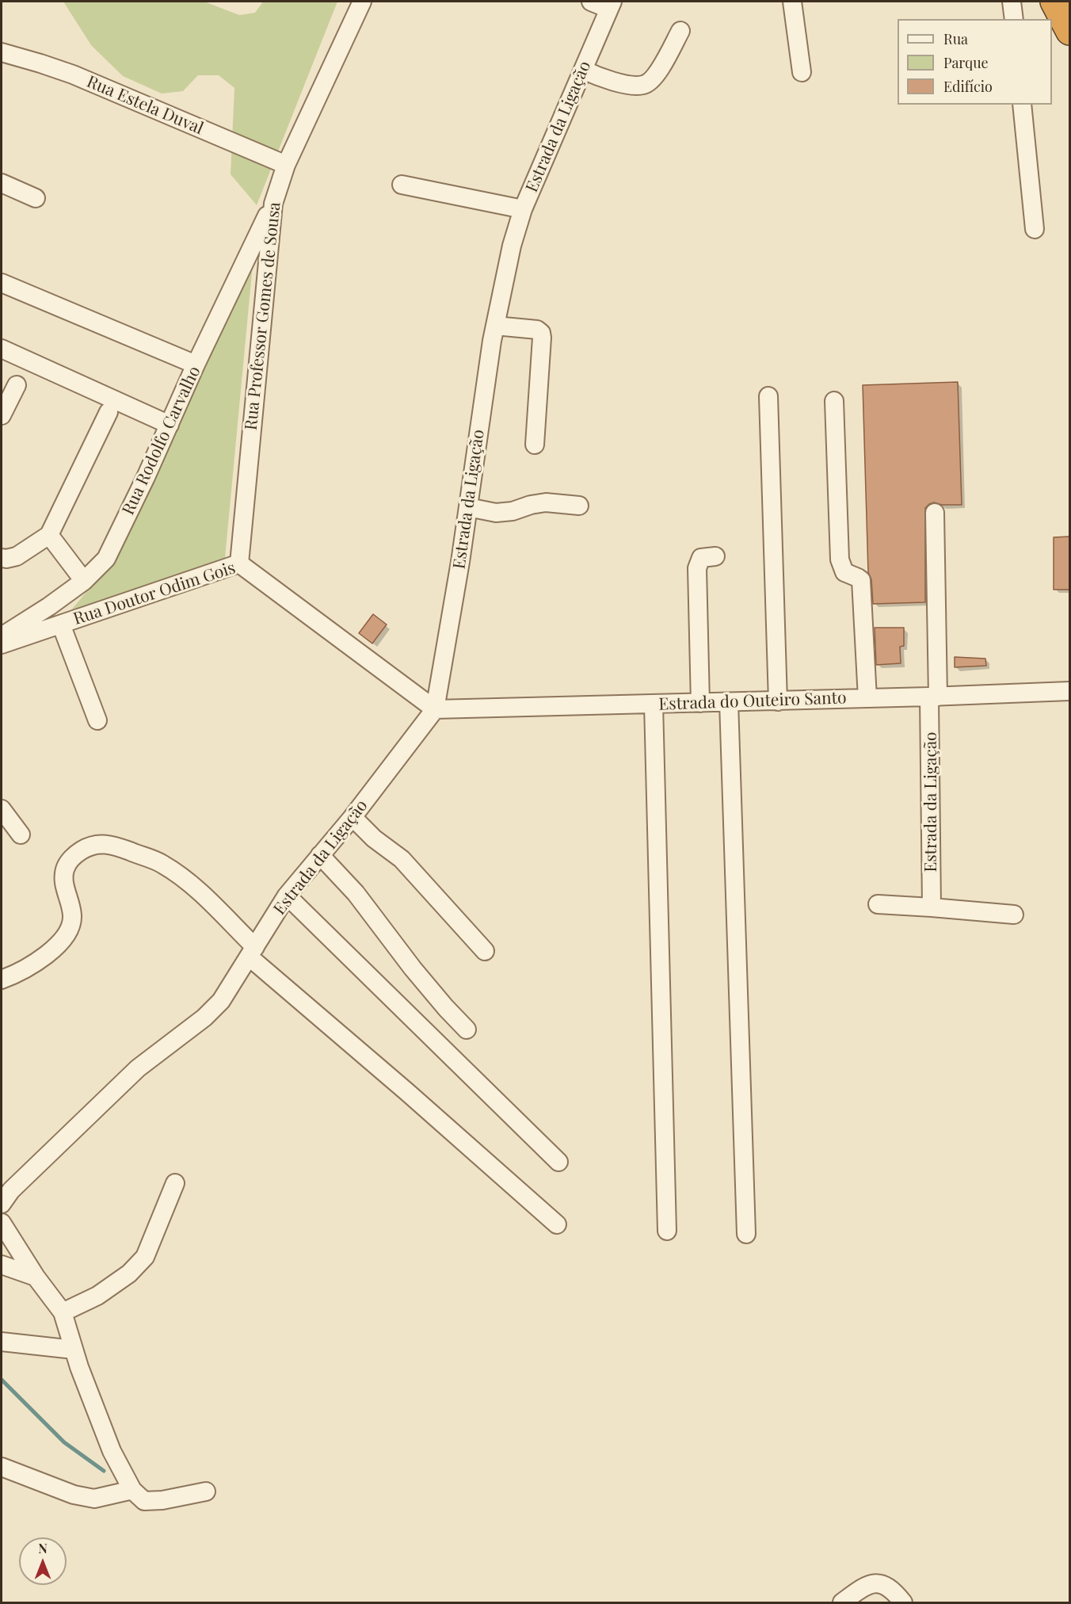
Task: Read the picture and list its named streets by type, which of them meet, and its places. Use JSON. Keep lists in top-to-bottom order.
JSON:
{
  "streets": {
    "street": [
      "Rua Estela Duval",
      "Estrada da Ligação",
      "Rua Professor Gomes de Sousa",
      "Rua Rodolfo Carvalho",
      "Rua Doutor Odim Gois",
      "Estrada do Outeiro Santo"
    ]
  },
  "crossings": [
    ["Rua Estela Duval", "Rua Professor Gomes de Sousa"],
    ["Estrada da Ligação", "Rua Doutor Odim Gois"],
    ["Estrada da Ligação", "Estrada do Outeiro Santo"],
    ["Rua Professor Gomes de Sousa", "Rua Rodolfo Carvalho"],
    ["Rua Professor Gomes de Sousa", "Rua Doutor Odim Gois"],
    ["Rua Doutor Odim Gois", "Estrada do Outeiro Santo"]
  ],
  "legend": ["Rua", "Parque", "Edifício"],
  "north": "top"
}
